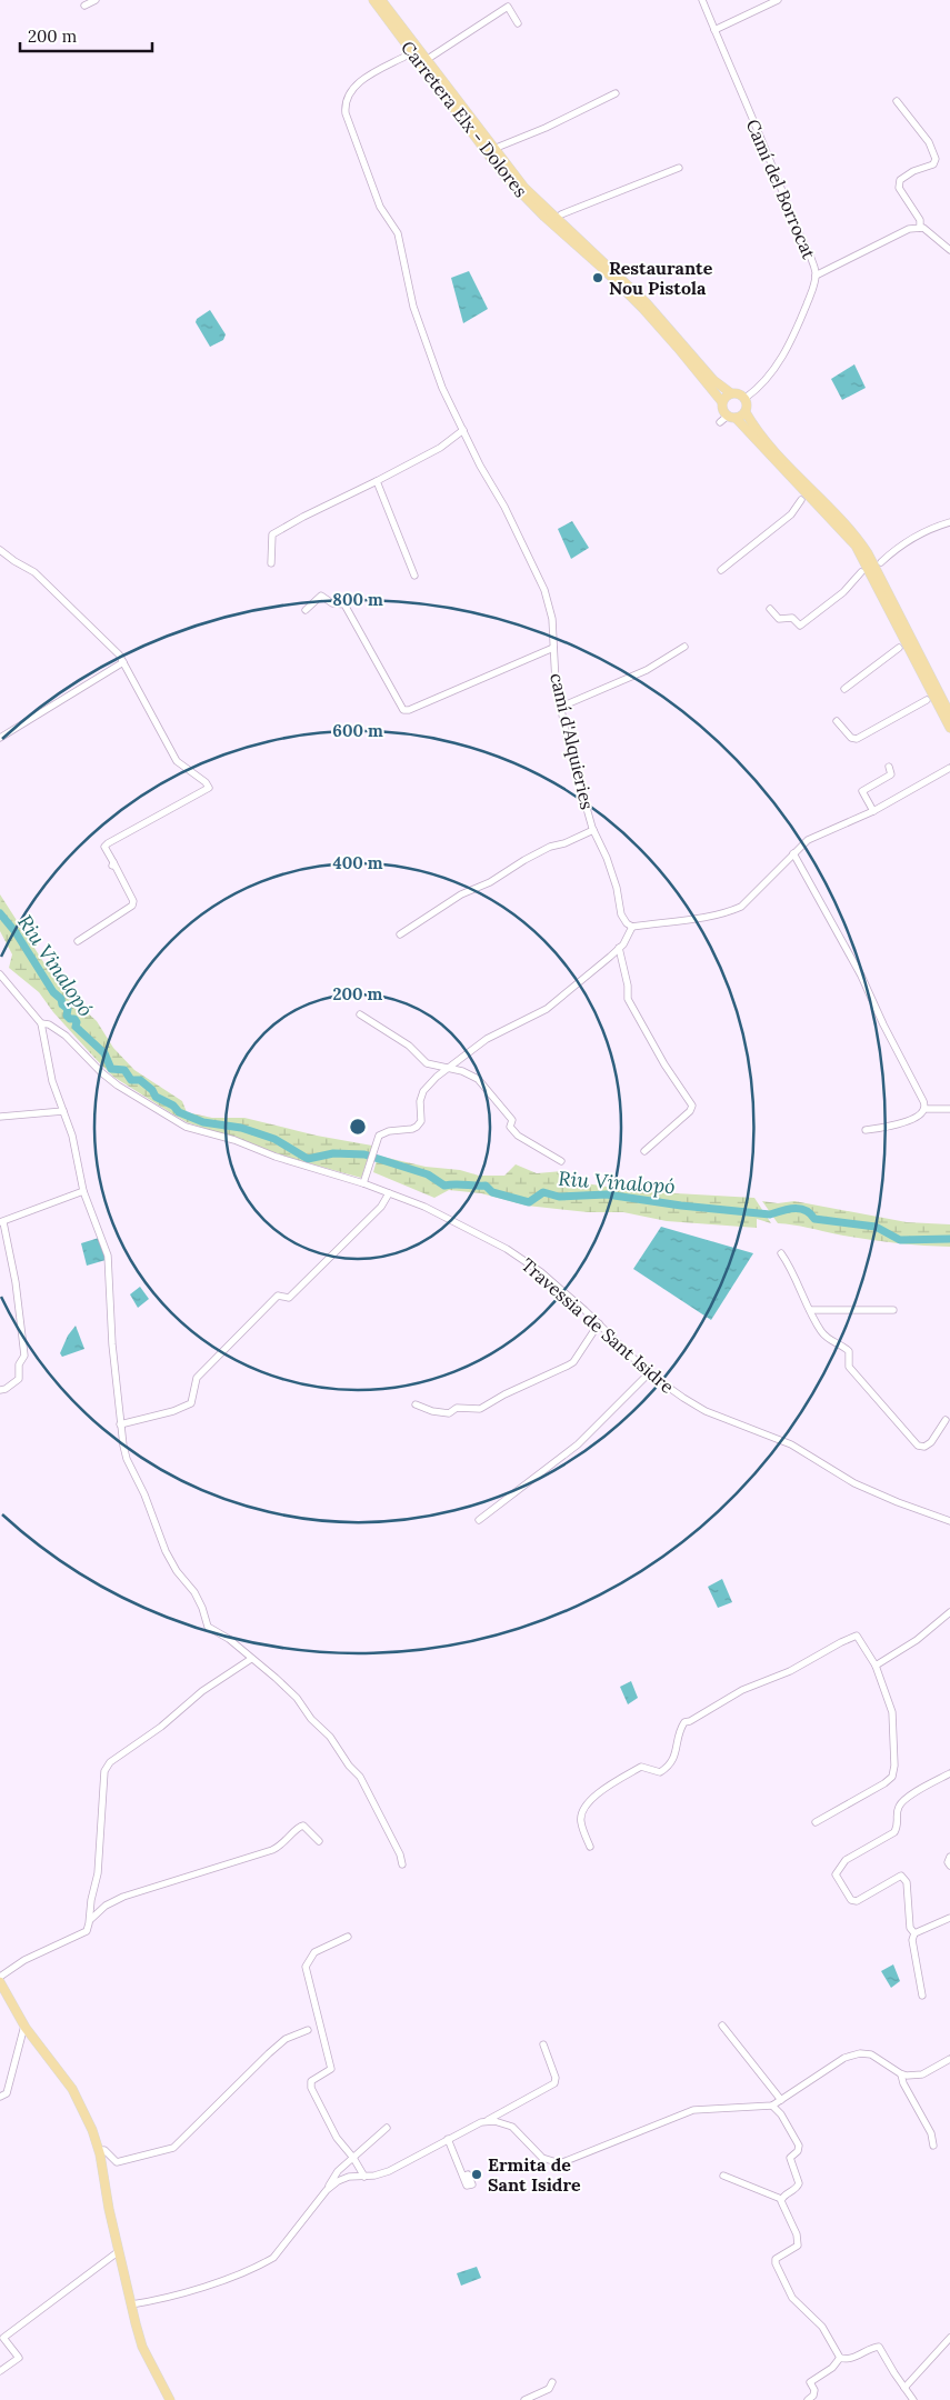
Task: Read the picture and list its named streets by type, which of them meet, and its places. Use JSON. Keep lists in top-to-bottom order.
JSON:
{
  "streets": {
    "main road": ["Carretera Elx - Dolores"],
    "street": ["Camí del Borrocat", "camí d'Alquieries", "Travessia de Sant Isidre"]
  },
  "crossings": [
    ["Carretera Elx - Dolores", "Camí del Borrocat"]
  ],
  "water": ["Riu Vinalopó"],
  "places": ["Restaurante Nou Pistola", "Ermita de Sant Isidre"],
  "scale_bar": "200 m",
  "rings": [
    "800 m",
    "600 m",
    "400 m",
    "200 m"
  ]
}
